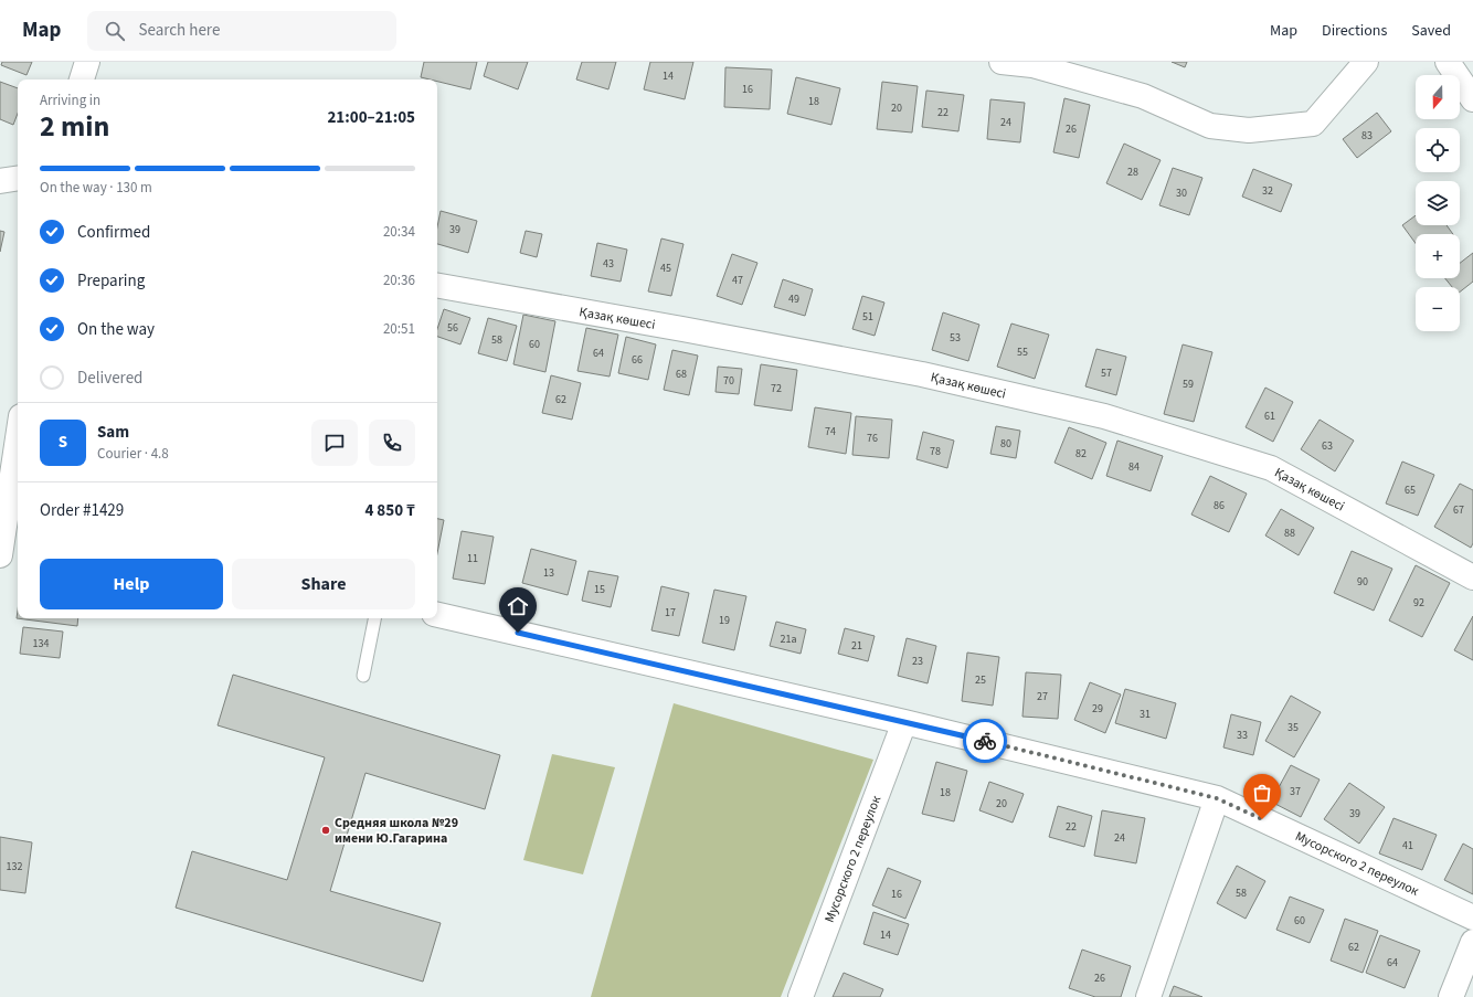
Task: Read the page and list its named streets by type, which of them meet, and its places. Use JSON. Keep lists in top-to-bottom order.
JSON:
{
  "streets": {
    "street": ["Қазақ көшесі", "Мусорского 2 переулок"]
  },
  "places": ["Средняя школа №29 имени Ю.Гагарина"],
  "house_numbers": [
    "14",
    "16",
    "18",
    "20",
    "22",
    "24",
    "26",
    "83",
    "28",
    "32",
    "30",
    "39",
    "43",
    "45",
    "47",
    "49",
    "51",
    "56",
    "53",
    "58",
    "60",
    "55",
    "64",
    "66",
    "57",
    "68",
    "70",
    "59",
    "72",
    "62",
    "61",
    "74",
    "76",
    "80",
    "63",
    "78",
    "82",
    "84",
    "65",
    "86",
    "67",
    "88",
    "11",
    "13",
    "90",
    "15",
    "92",
    "17",
    "19",
    "21а",
    "134",
    "21",
    "23",
    "25",
    "27",
    "29",
    "31",
    "35",
    "33",
    "37",
    "18",
    "20",
    "39",
    "22",
    "24",
    "41",
    "132",
    "58",
    "16",
    "60",
    "14",
    "62",
    "64",
    "26"
  ],
  "north": "bottom",
  "page": {
    "header": "Map",
    "search": "Search here",
    "nav": ["Map", "Directions", "Saved"],
    "map_buttons": ["+", "−"],
    "heading": ["2 min", "Arriving in", "21:00–21:05"],
    "panel": [
      "Sam",
      "Courier · 4.8",
      "Order #1429",
      "4 850 ₸"
    ],
    "bar": "On the way · 130 m",
    "list": [
      ["Confirmed", "20:34"],
      ["Preparing", "20:36"],
      ["On the way", "20:51"],
      "Delivered"
    ],
    "round": "S",
    "buttons": ["Help", "Share"]
  }
}
